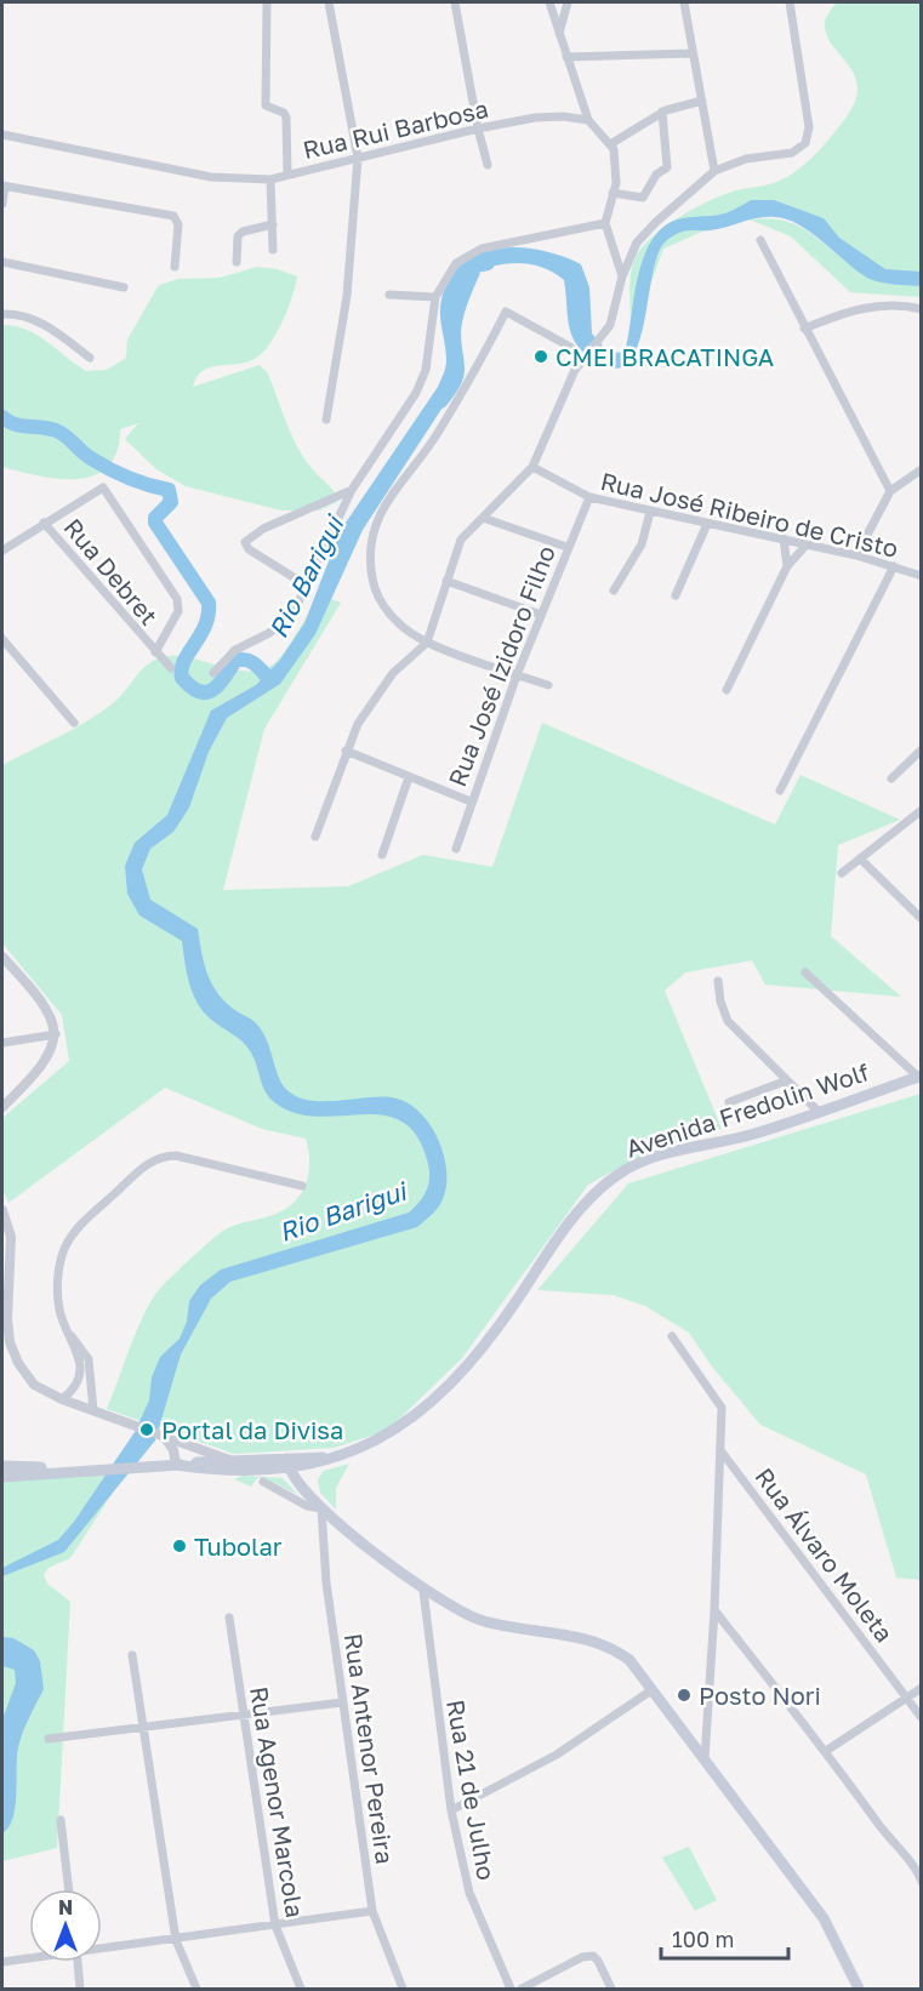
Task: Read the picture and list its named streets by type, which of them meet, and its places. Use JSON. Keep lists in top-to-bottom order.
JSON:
{
  "streets": {
    "main road": ["Avenida Fredolin Wolf"],
    "street": [
      "Rua Rui Barbosa",
      "Rua José Ribeiro de Cristo",
      "Rua Debret",
      "Rua José Izidoro Filho",
      "Rua Álvaro Moleta",
      "Rua Antenor Pereira",
      "Rua 21 de Julho",
      "Rua Agenor Marcola"
    ]
  },
  "crossings": [
    ["Rua José Ribeiro de Cristo", "Rua José Izidoro Filho"]
  ],
  "water": ["Rio Barigui"],
  "places": [
    "CMEI BRACATINGA",
    "Portal da Divisa",
    "Tubolar",
    "Posto Nori"
  ],
  "scale_bar": "100 m",
  "north": "top"
}
